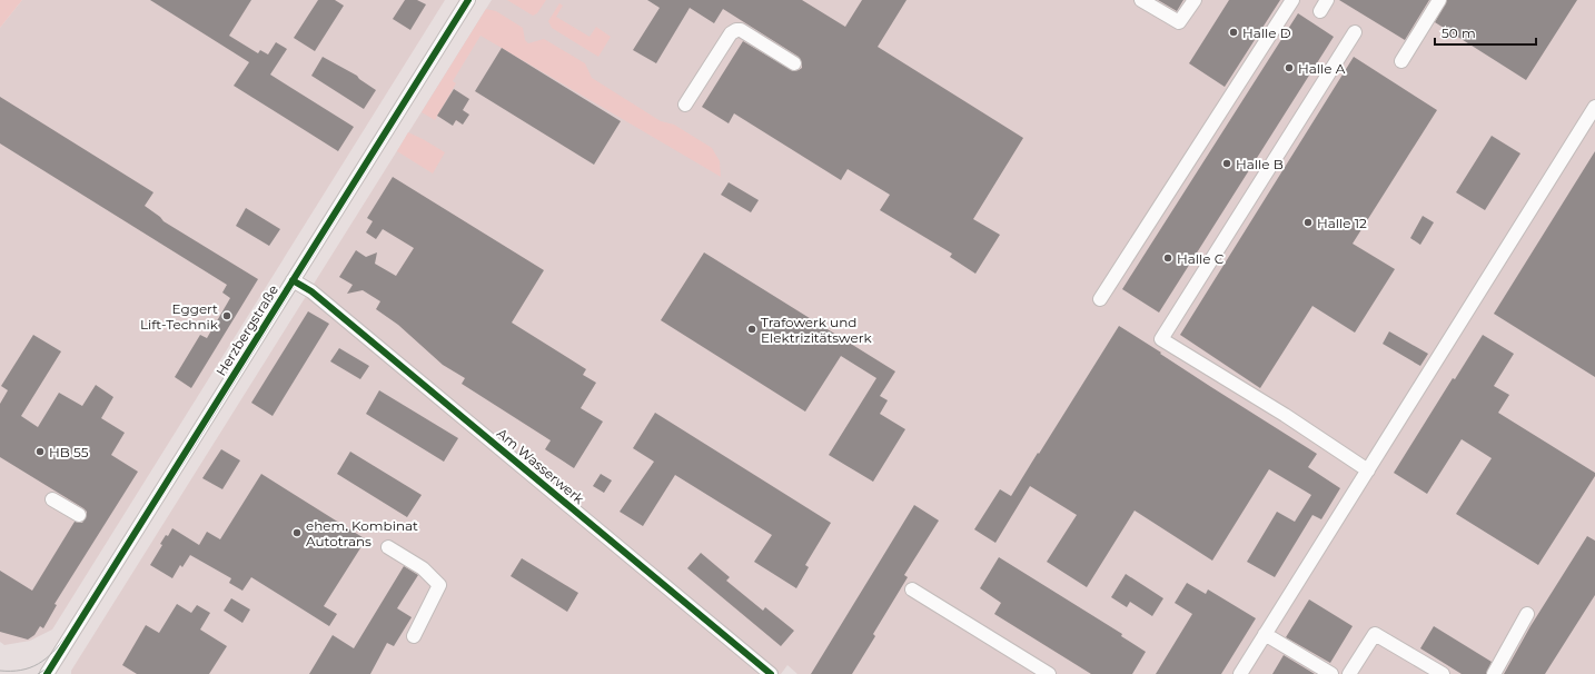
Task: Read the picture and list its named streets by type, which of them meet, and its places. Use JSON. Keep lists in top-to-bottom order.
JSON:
{
  "streets": {
    "street": ["Herzbergstraße", "Am Wasserwerk"]
  },
  "crossings": [
    ["Herzbergstraße", "Am Wasserwerk"]
  ],
  "places": [
    "Halle D",
    "Halle A",
    "Halle B",
    "Halle 12",
    "Halle C",
    "Eggert Lift-Technik",
    "Trafowerk und Elektrizitätswerk",
    "HB 55",
    "ehem. Kombinat Autotrans"
  ],
  "scale_bar": "50 m"
}
